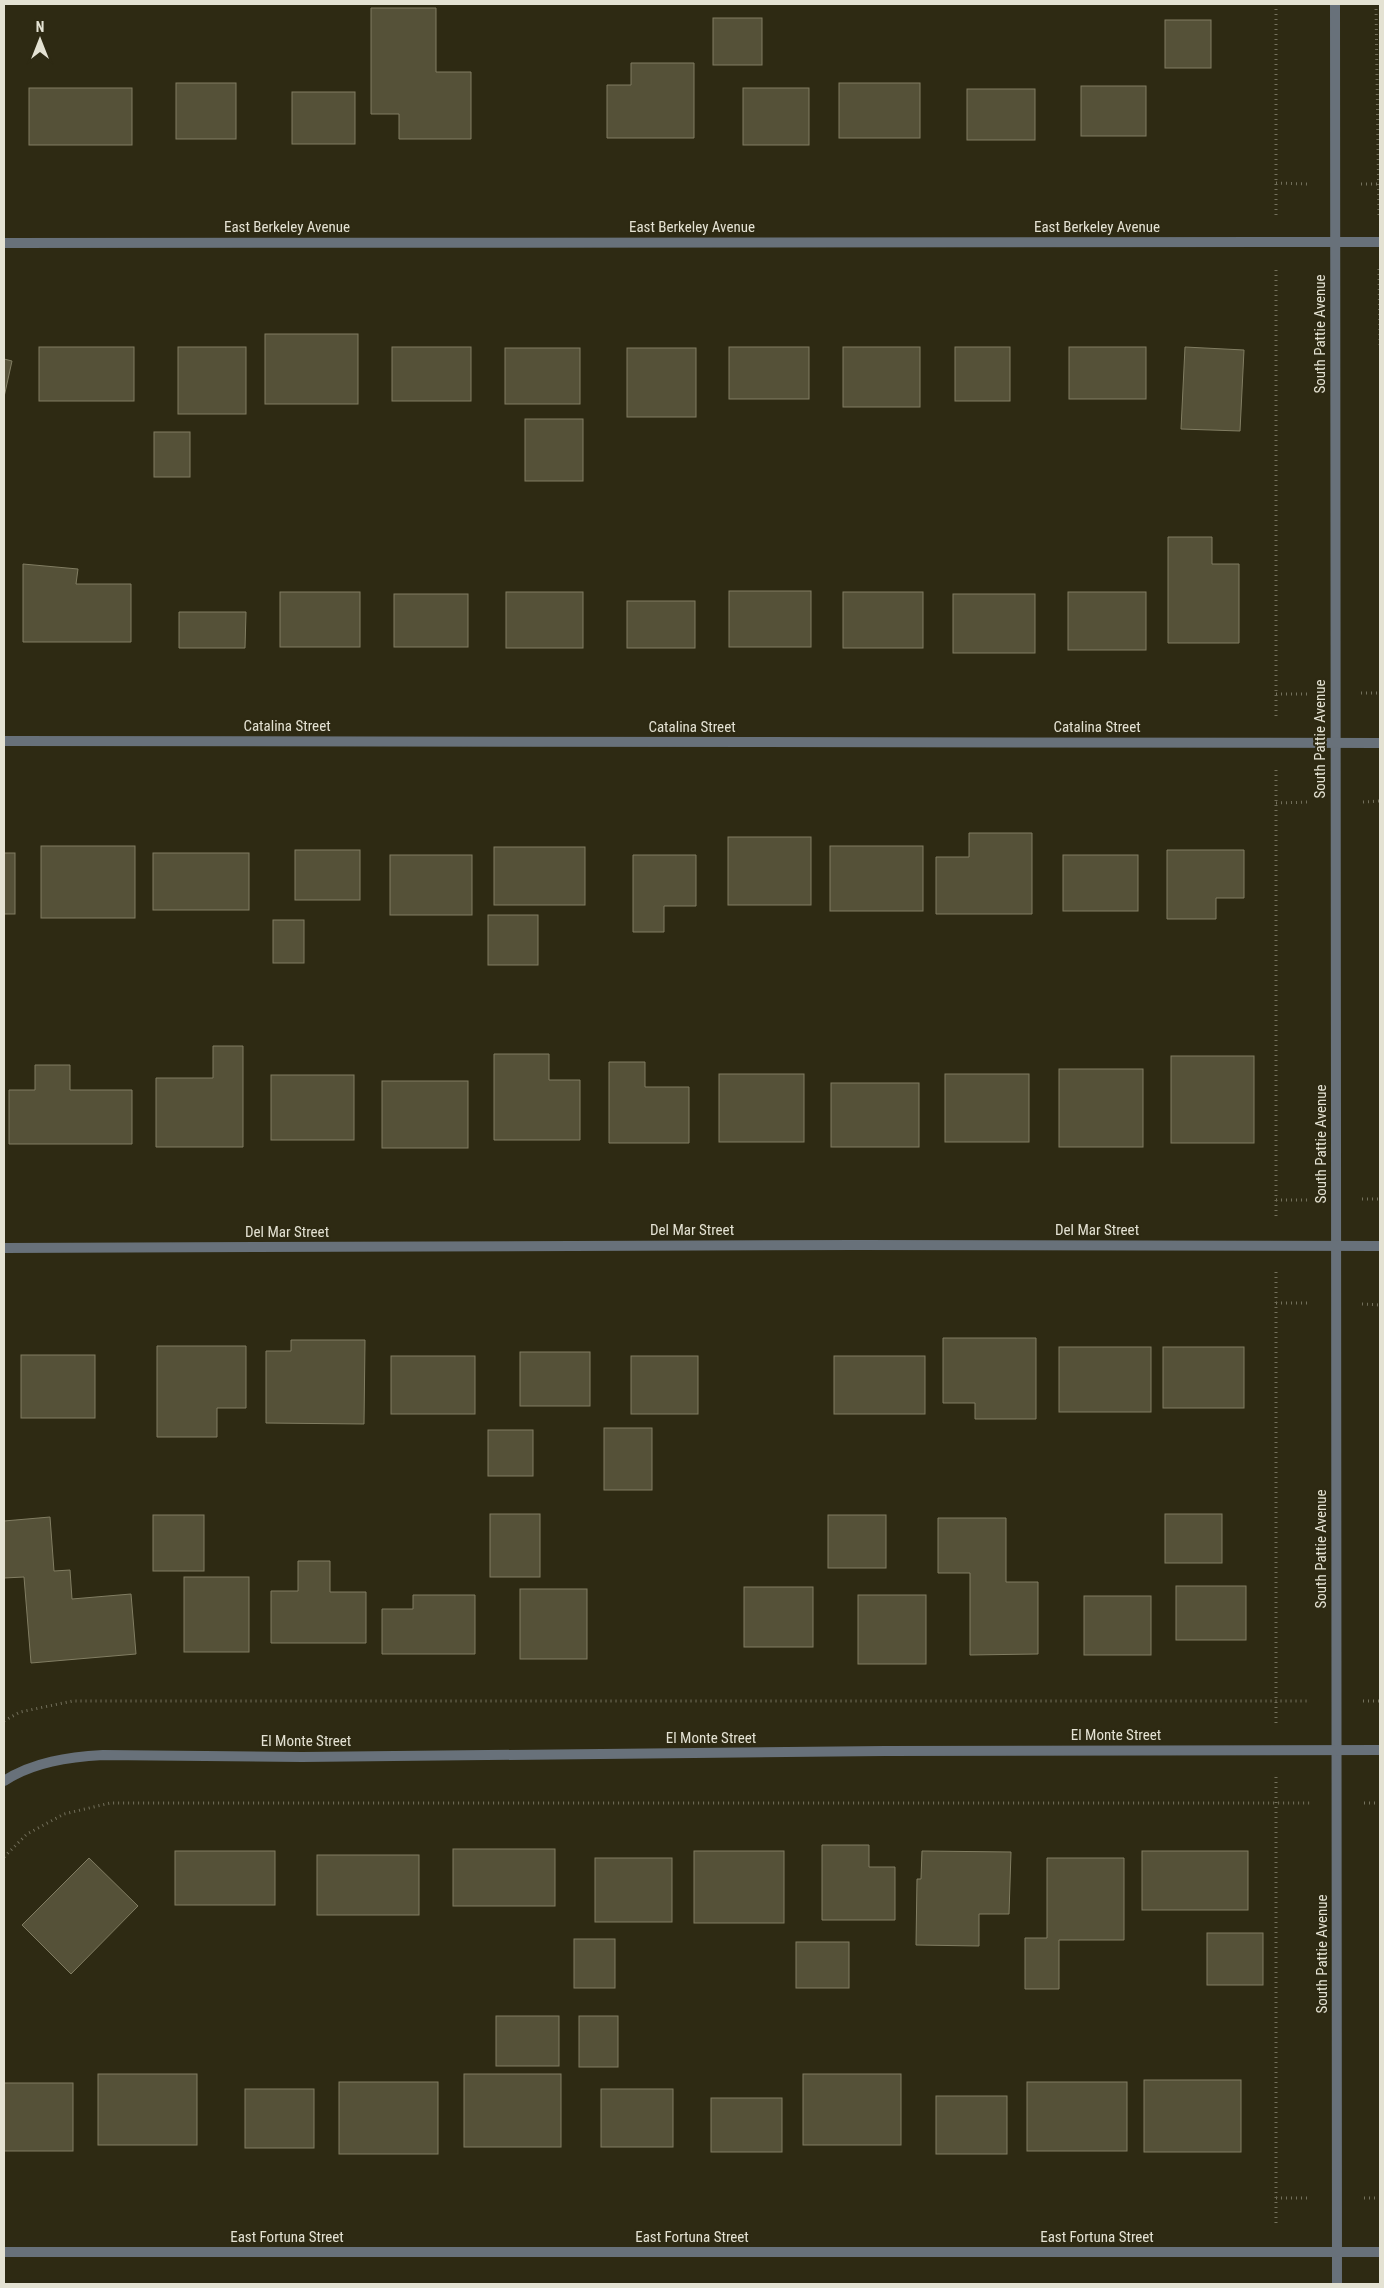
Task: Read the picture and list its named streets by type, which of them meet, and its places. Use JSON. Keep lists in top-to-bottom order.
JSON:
{
  "streets": {
    "street": [
      "East Berkeley Avenue",
      "South Pattie Avenue",
      "Catalina Street",
      "Del Mar Street",
      "El Monte Street",
      "East Fortuna Street"
    ]
  },
  "crossings": [
    ["East Berkeley Avenue", "South Pattie Avenue"],
    ["South Pattie Avenue", "Catalina Street"],
    ["South Pattie Avenue", "Del Mar Street"],
    ["South Pattie Avenue", "El Monte Street"],
    ["South Pattie Avenue", "East Fortuna Street"]
  ],
  "north": "top"
}
